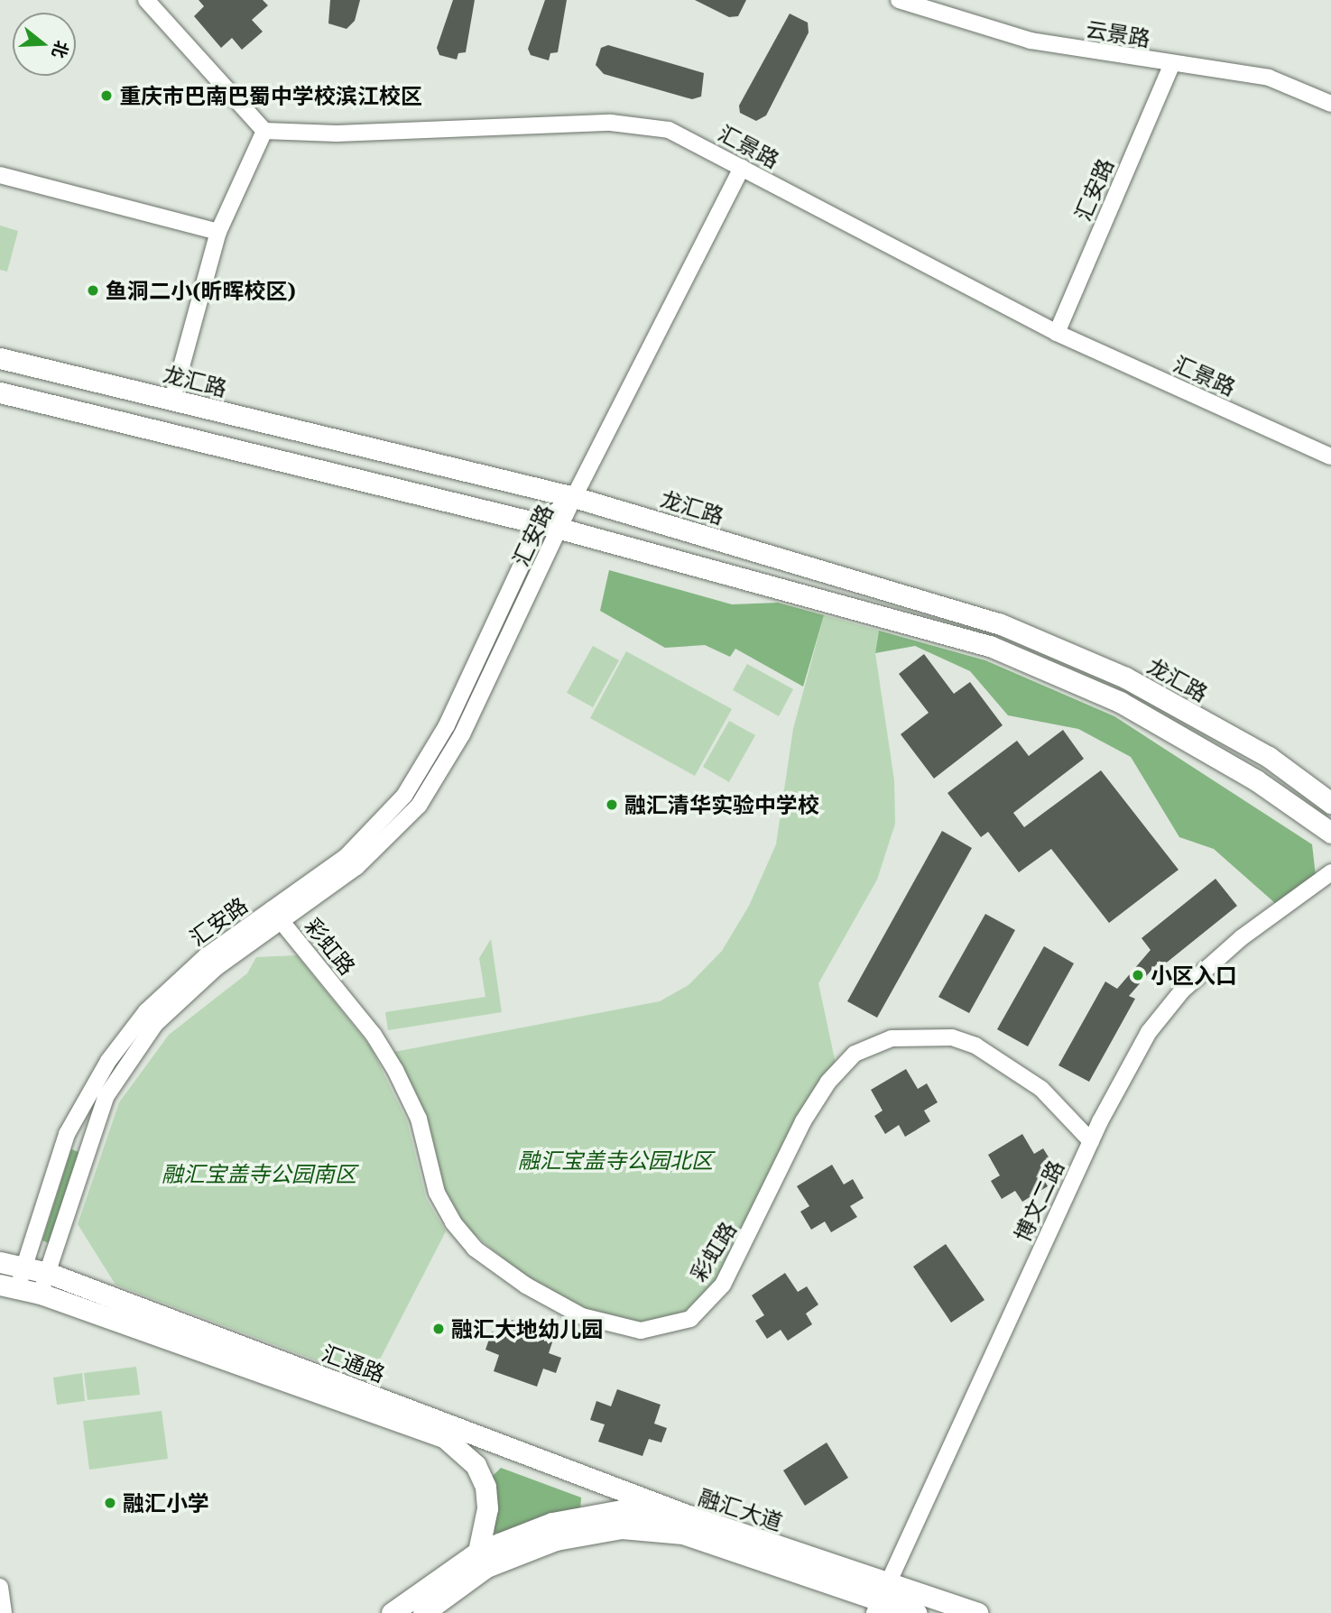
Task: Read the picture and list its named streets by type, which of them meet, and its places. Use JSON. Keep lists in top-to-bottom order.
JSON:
{
  "streets": {
    "main road": ["龙汇路", "汇通路", "融汇大道"],
    "street": [
      "云景路",
      "汇景路",
      "汇安路",
      "彩虹路",
      "博文二路"
    ]
  },
  "crossings": [
    ["云景路", "汇安路"],
    ["汇景路", "汇安路"],
    ["汇安路", "龙汇路"],
    ["汇安路", "彩虹路"],
    ["汇安路", "汇通路"],
    ["彩虹路", "博文二路"],
    ["博文二路", "融汇大道"],
    ["汇通路", "融汇大道"]
  ],
  "parks": ["融汇宝盖寺公园北区", "融汇宝盖寺公园南区"],
  "places": [
    "重庆市巴南巴蜀中学校滨江校区",
    "鱼洞二小(昕晖校区)",
    "融汇清华实验中学校",
    "小区入口",
    "融汇大地幼儿园",
    "融汇小学"
  ],
  "north": "right"
}
